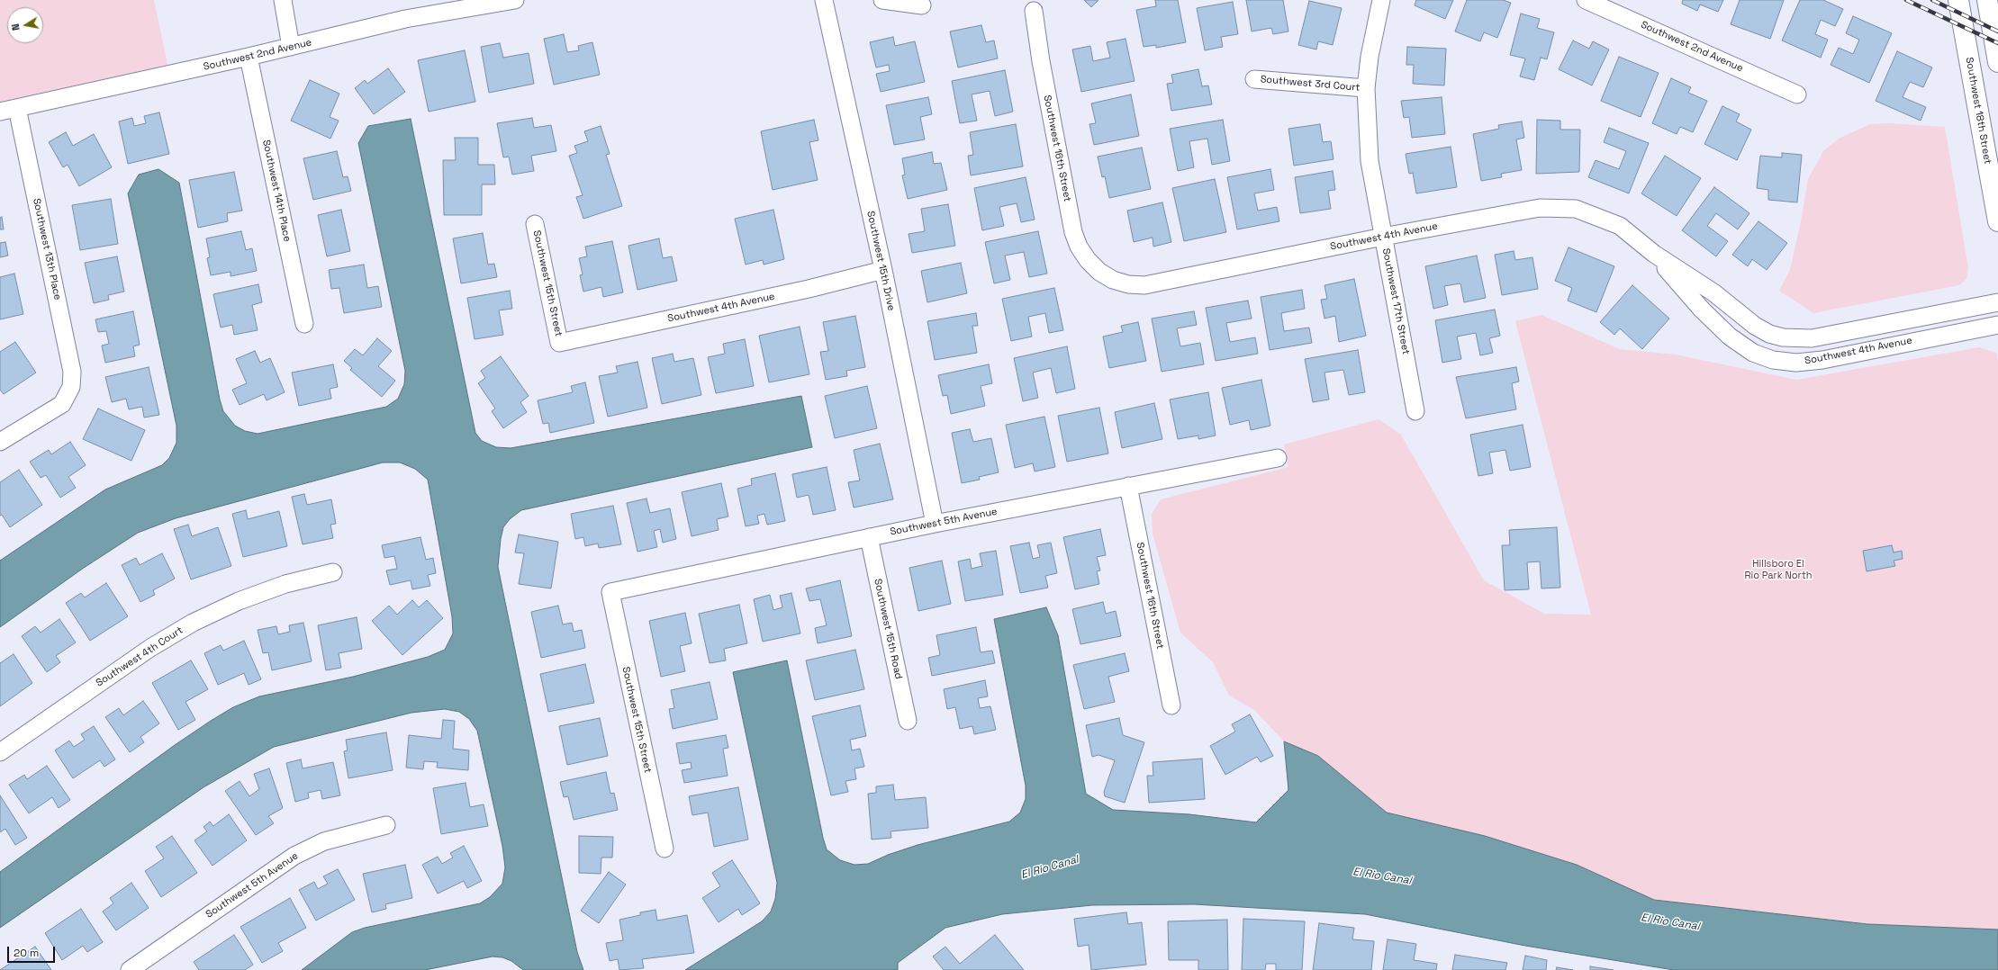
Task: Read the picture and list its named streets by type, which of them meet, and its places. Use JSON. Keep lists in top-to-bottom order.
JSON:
{
  "streets": {
    "main road": ["Southwest 18th Street"],
    "street": [
      "Southwest 2nd Avenue",
      "Southwest 3rd Court",
      "Southwest 16th Street",
      "Southwest 14th Place",
      "Southwest 4th Avenue",
      "Southwest 13th Place",
      "Southwest 15th Drive",
      "Southwest 15th Street",
      "Southwest 17th Street",
      "Southwest 5th Avenue",
      "Southwest 15th Road",
      "Southwest 4th Court"
    ]
  },
  "crossings": [
    ["Southwest 2nd Avenue", "Southwest 14th Place"],
    ["Southwest 2nd Avenue", "Southwest 13th Place"],
    ["Southwest 3rd Court", "Southwest 17th Street"],
    ["Southwest 16th Street", "Southwest 4th Avenue"],
    ["Southwest 16th Street", "Southwest 5th Avenue"],
    ["Southwest 4th Avenue", "Southwest 15th Drive"],
    ["Southwest 4th Avenue", "Southwest 15th Street"],
    ["Southwest 4th Avenue", "Southwest 17th Street"],
    ["Southwest 15th Drive", "Southwest 5th Avenue"],
    ["Southwest 15th Street", "Southwest 5th Avenue"],
    ["Southwest 5th Avenue", "Southwest 15th Road"]
  ],
  "water": ["El Rio Canal"],
  "parks": ["Hillsboro El Rio Park North"],
  "scale_bar": "20 m",
  "north": "left"
}
